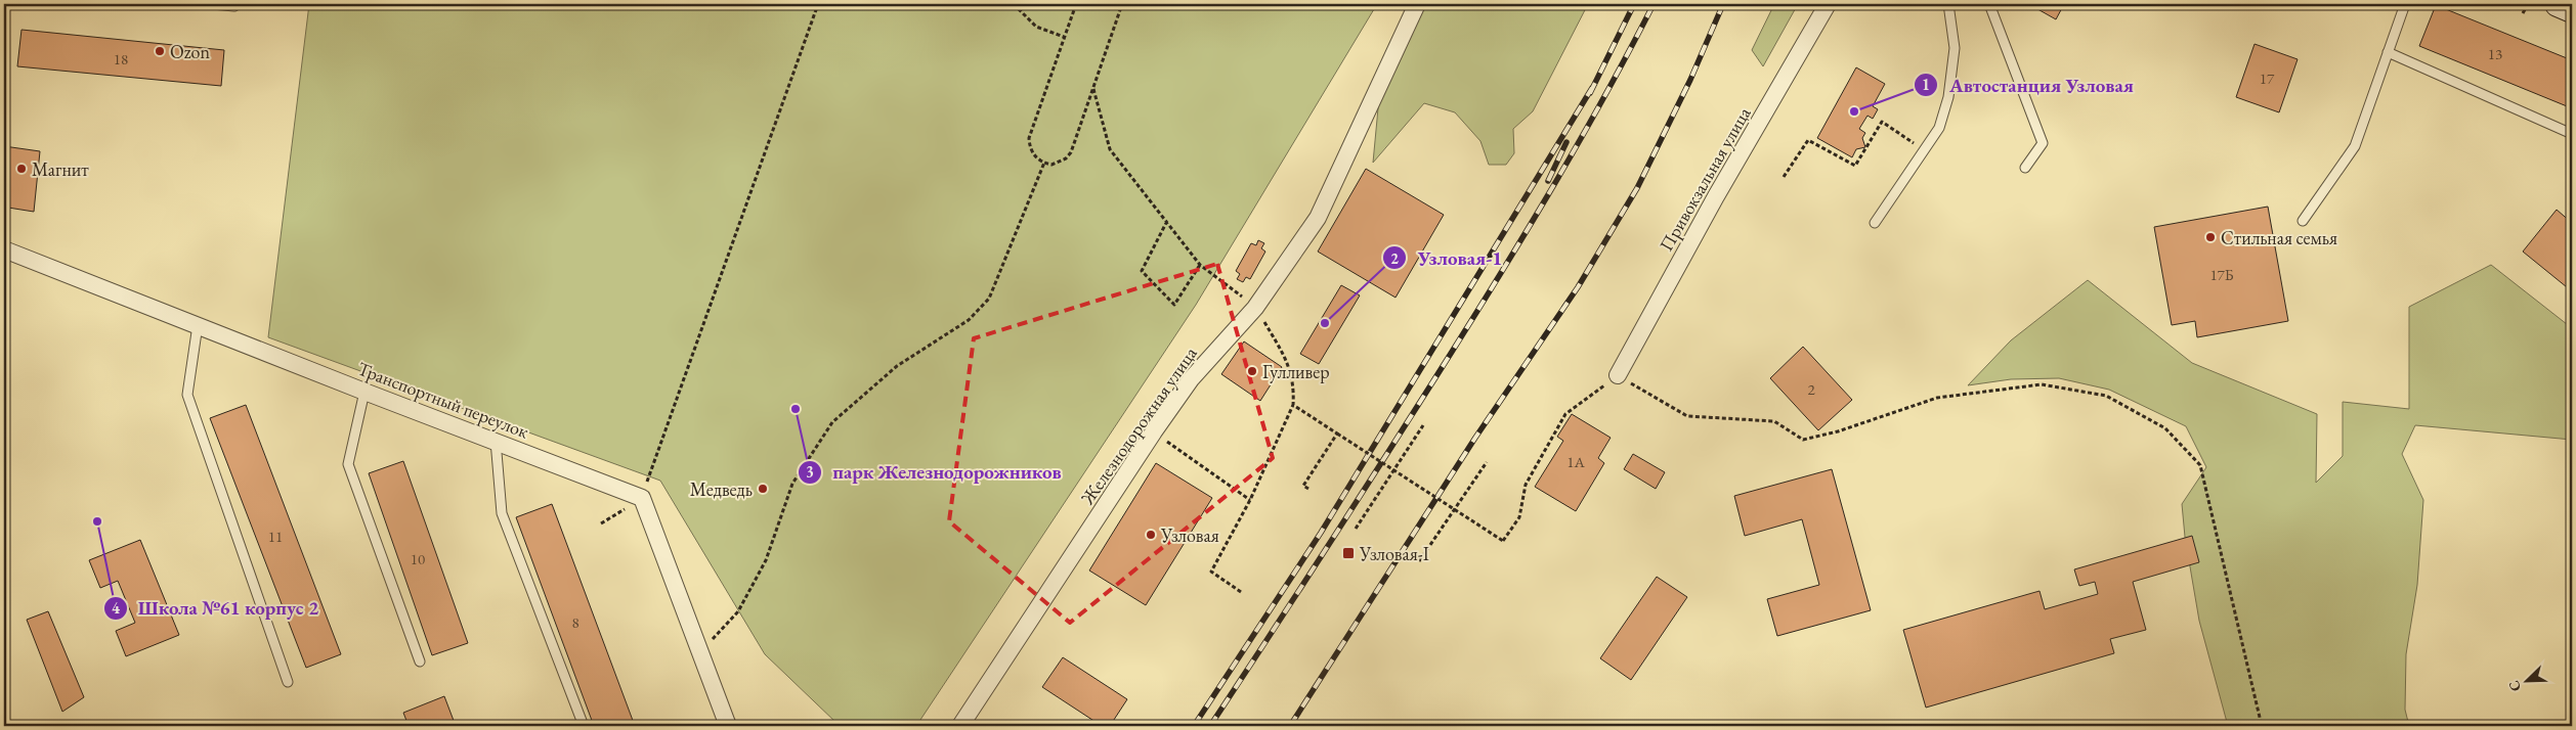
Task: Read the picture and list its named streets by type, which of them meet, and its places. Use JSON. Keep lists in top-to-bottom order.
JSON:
{
  "streets": {
    "street": ["Привокзальная улица", "Транспортный переулок", "Железнодорожная улица"]
  },
  "places": {
    "other": [
      "Ozon",
      "Автостанция Узловая",
      "Магнит",
      "Стильная семья",
      "Узловая-1",
      "Гулливер",
      "парк Железнодорожников",
      "Медведь",
      "Школа №61 корпус 2",
      "Узловая"
    ],
    "transit": ["Узловая-I"]
  },
  "house_numbers": [
    "13",
    "18",
    "17",
    "17Б",
    "2",
    "1А",
    "11",
    "10",
    "8"
  ],
  "north": "bottom left"
}
